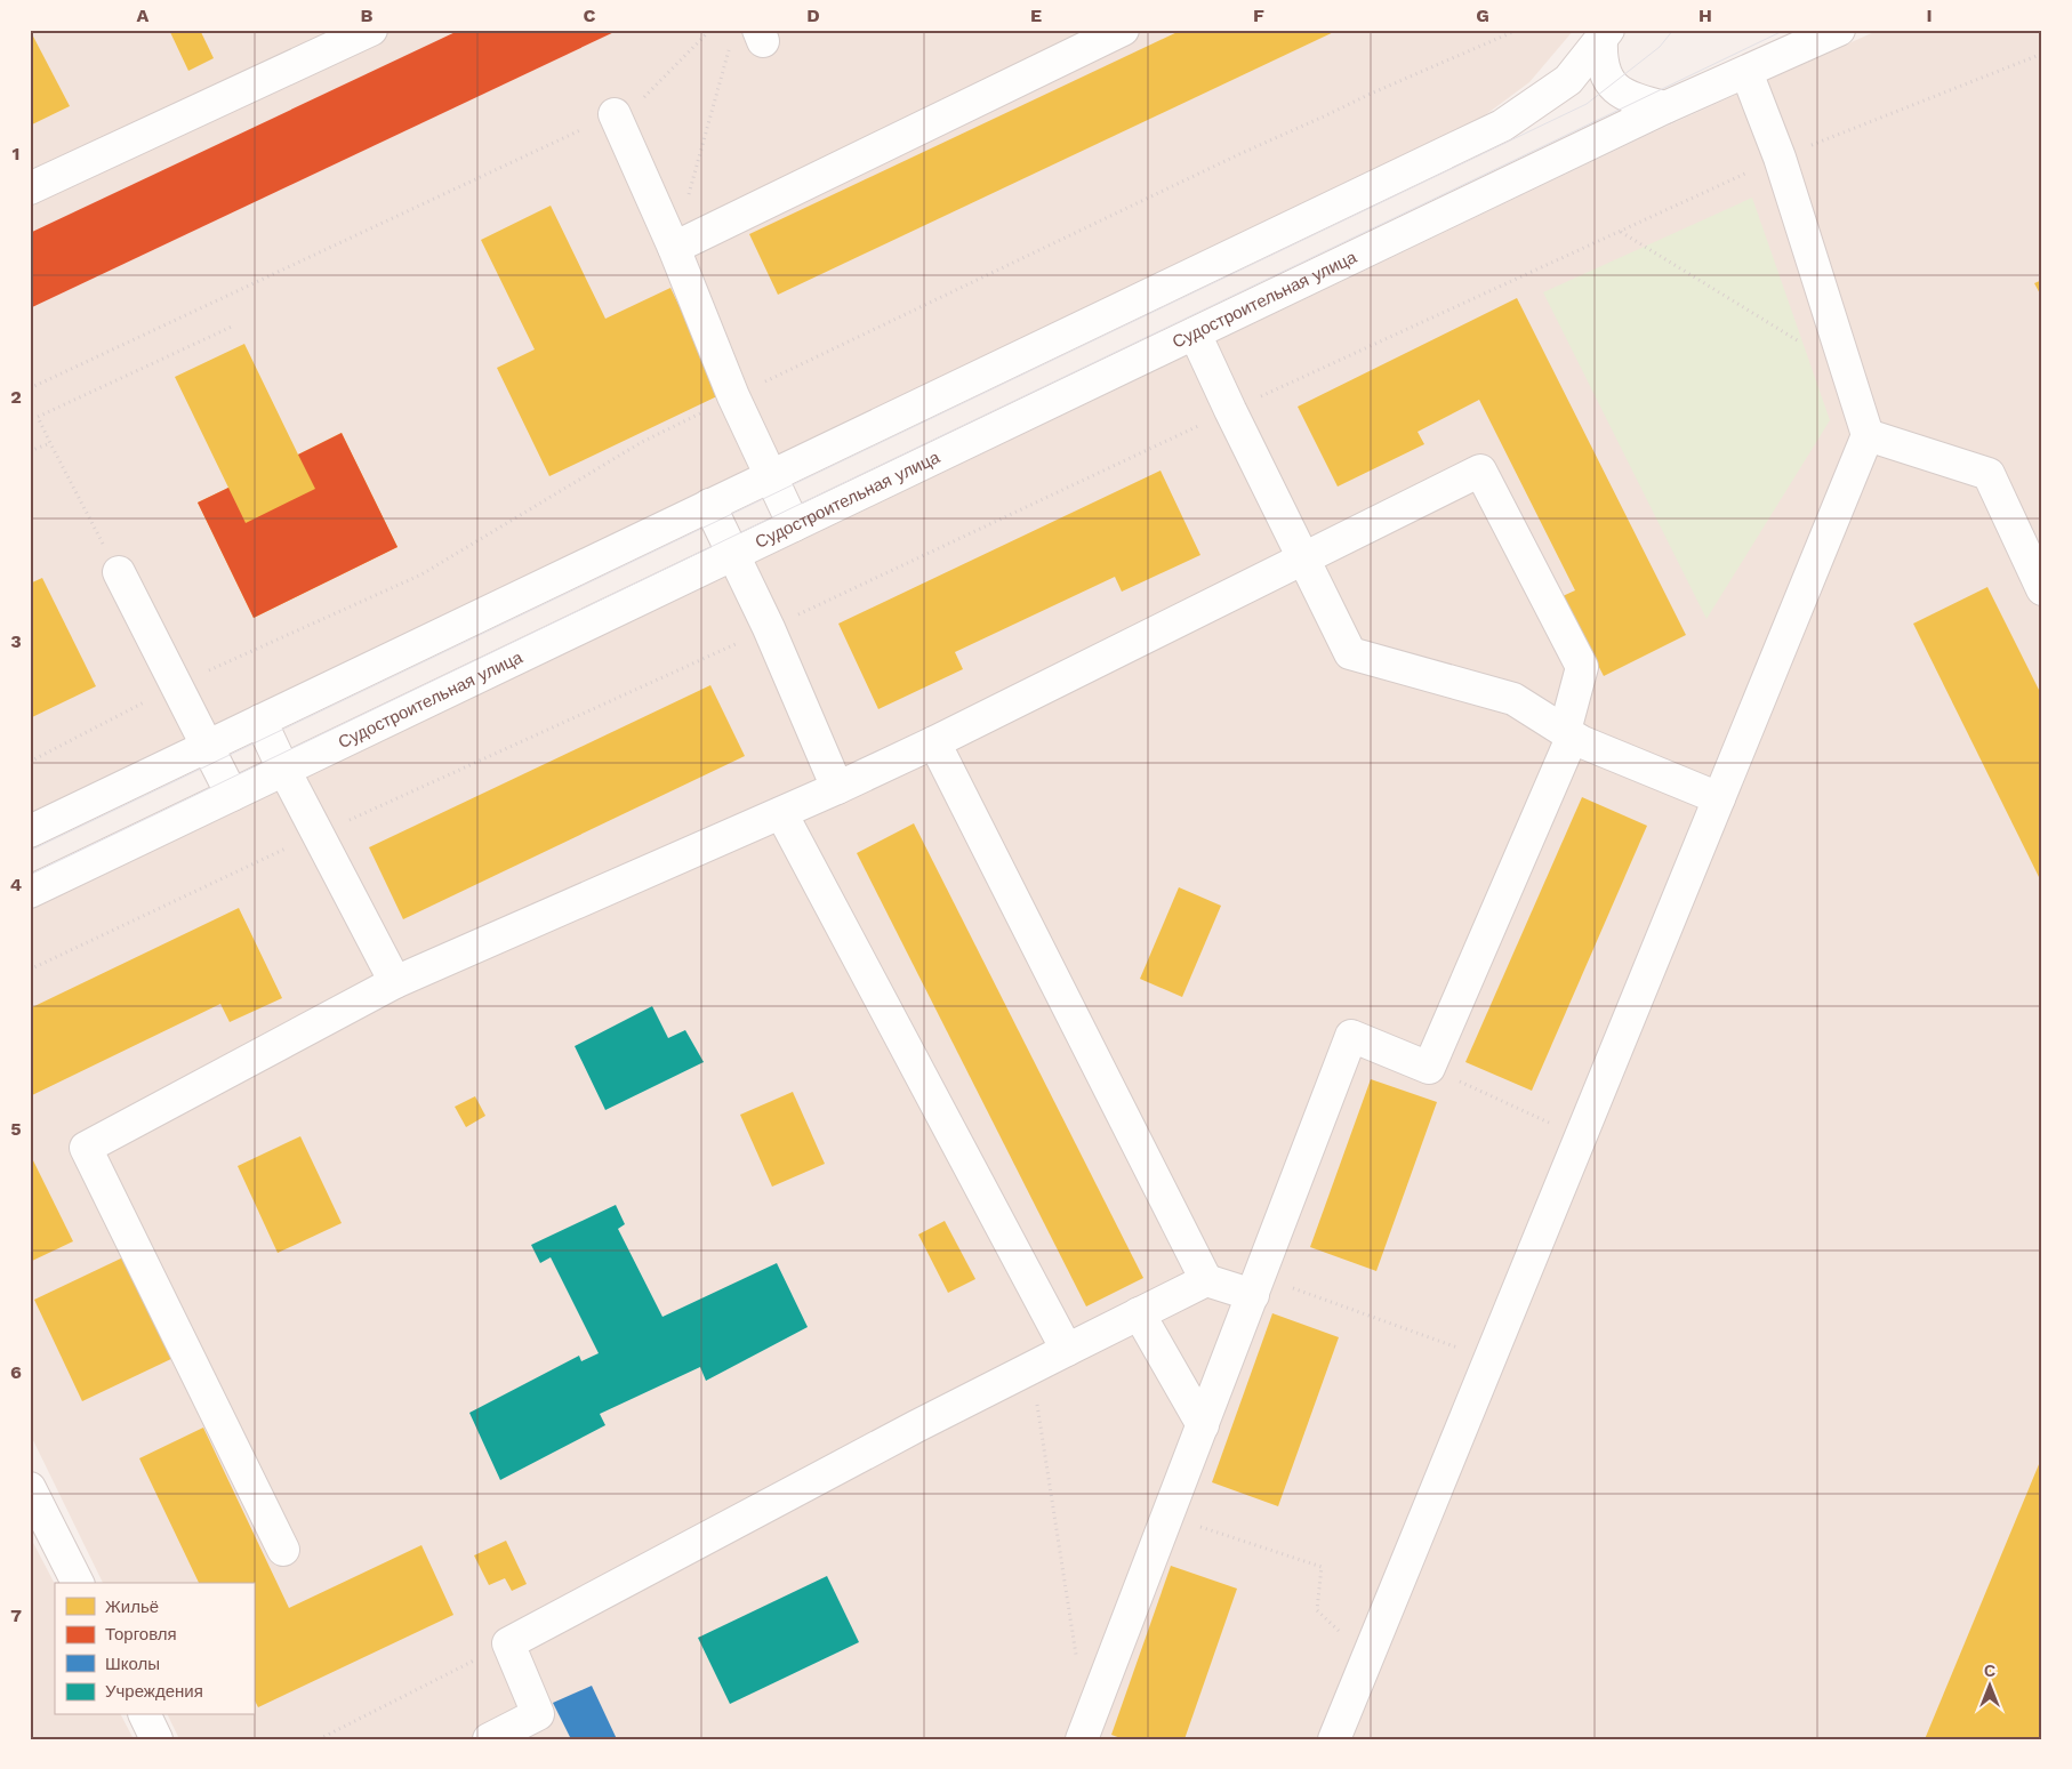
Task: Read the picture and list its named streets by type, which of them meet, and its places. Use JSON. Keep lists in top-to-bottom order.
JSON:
{
  "streets": {
    "street": ["Судостроительная улица"]
  },
  "legend": [
    "Жильё",
    "Торговля",
    "Школы",
    "Учреждения"
  ],
  "north": "top",
  "grid": {
    "columns": [
      "A",
      "B",
      "C",
      "D",
      "E",
      "F",
      "G",
      "H",
      "I"
    ],
    "rows": [
      "1",
      "2",
      "3",
      "4",
      "5",
      "6",
      "7"
    ]
  }
}
